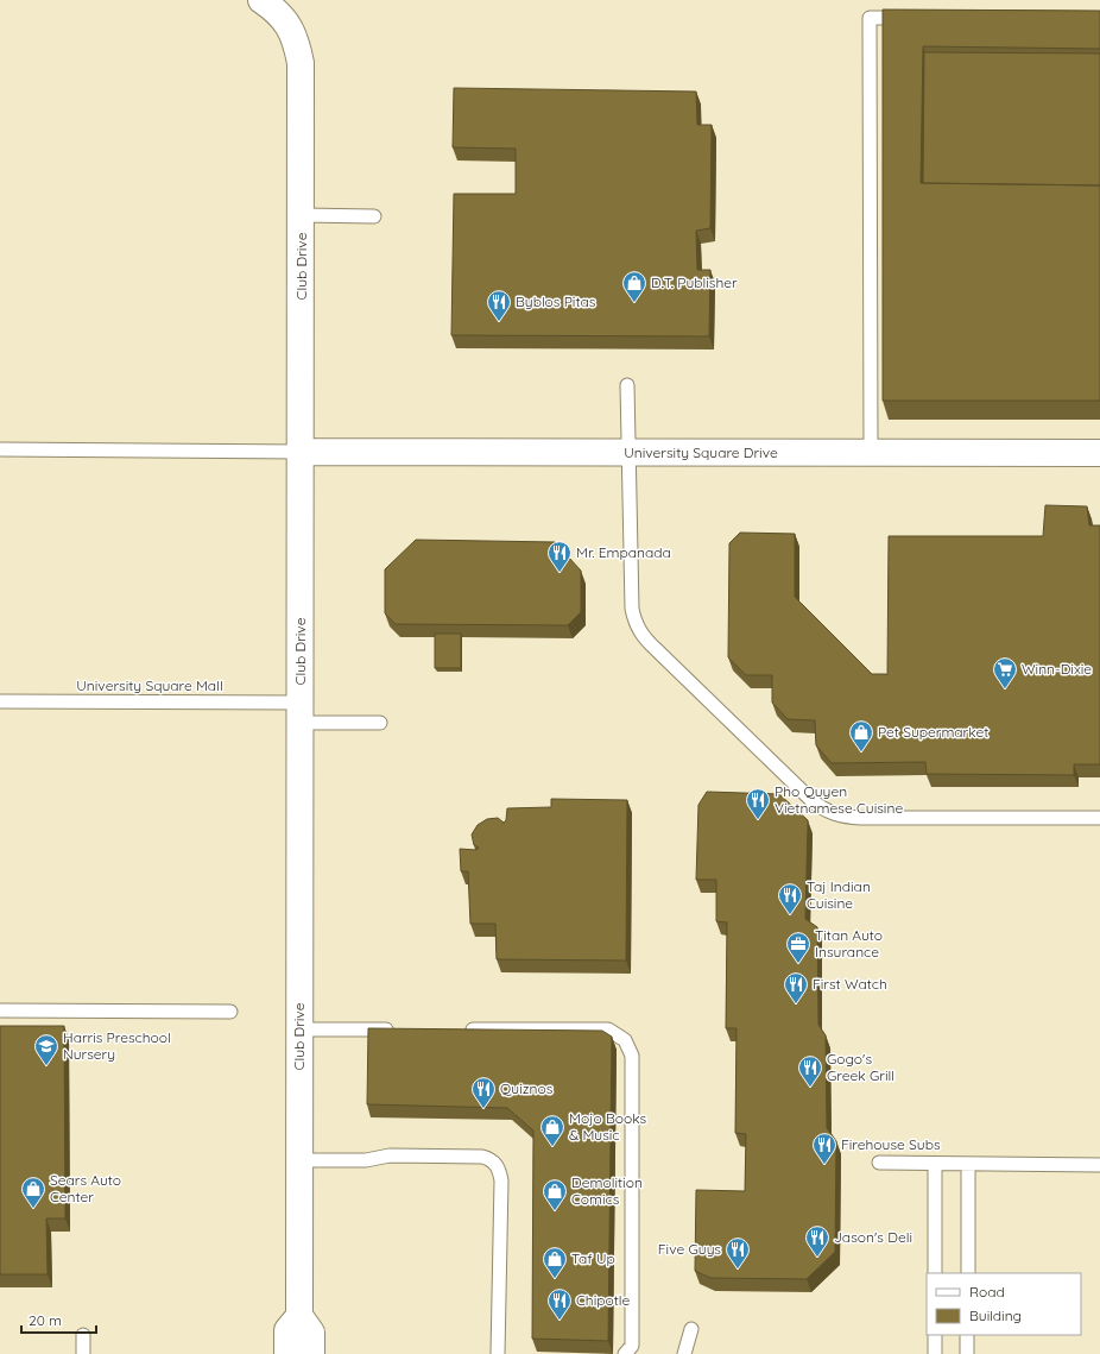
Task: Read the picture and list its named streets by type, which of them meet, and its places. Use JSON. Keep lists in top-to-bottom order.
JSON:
{
  "streets": {
    "street": ["Club Drive", "University Square Drive"],
    "lane": ["University Square Mall"]
  },
  "crossings": [
    ["Club Drive", "University Square Drive"],
    ["Club Drive", "University Square Mall"]
  ],
  "places": {
    "shop": [
      "D.T. Publisher",
      "Pet Supermarket",
      "Mojo Books & Music",
      "Sears Auto Center",
      "Demolition Comics",
      "Taf Up"
    ],
    "restaurant": [
      "Byblos Pitas",
      "Mr. Empanada",
      "Pho Quyen Vietnamese Cuisine",
      "Taj Indian Cuisine",
      "First Watch",
      "Gogo's Greek Grill",
      "Quiznos",
      "Firehouse Subs",
      "Jason's Deli",
      "Five Guys",
      "Chipotle"
    ],
    "supermarket": ["Winn-Dixie"],
    "office": ["Titan Auto Insurance"],
    "school or university": ["Harris Preschool Nursery"]
  },
  "legend": ["Road", "Building"],
  "scale_bar": "20 m"
}
